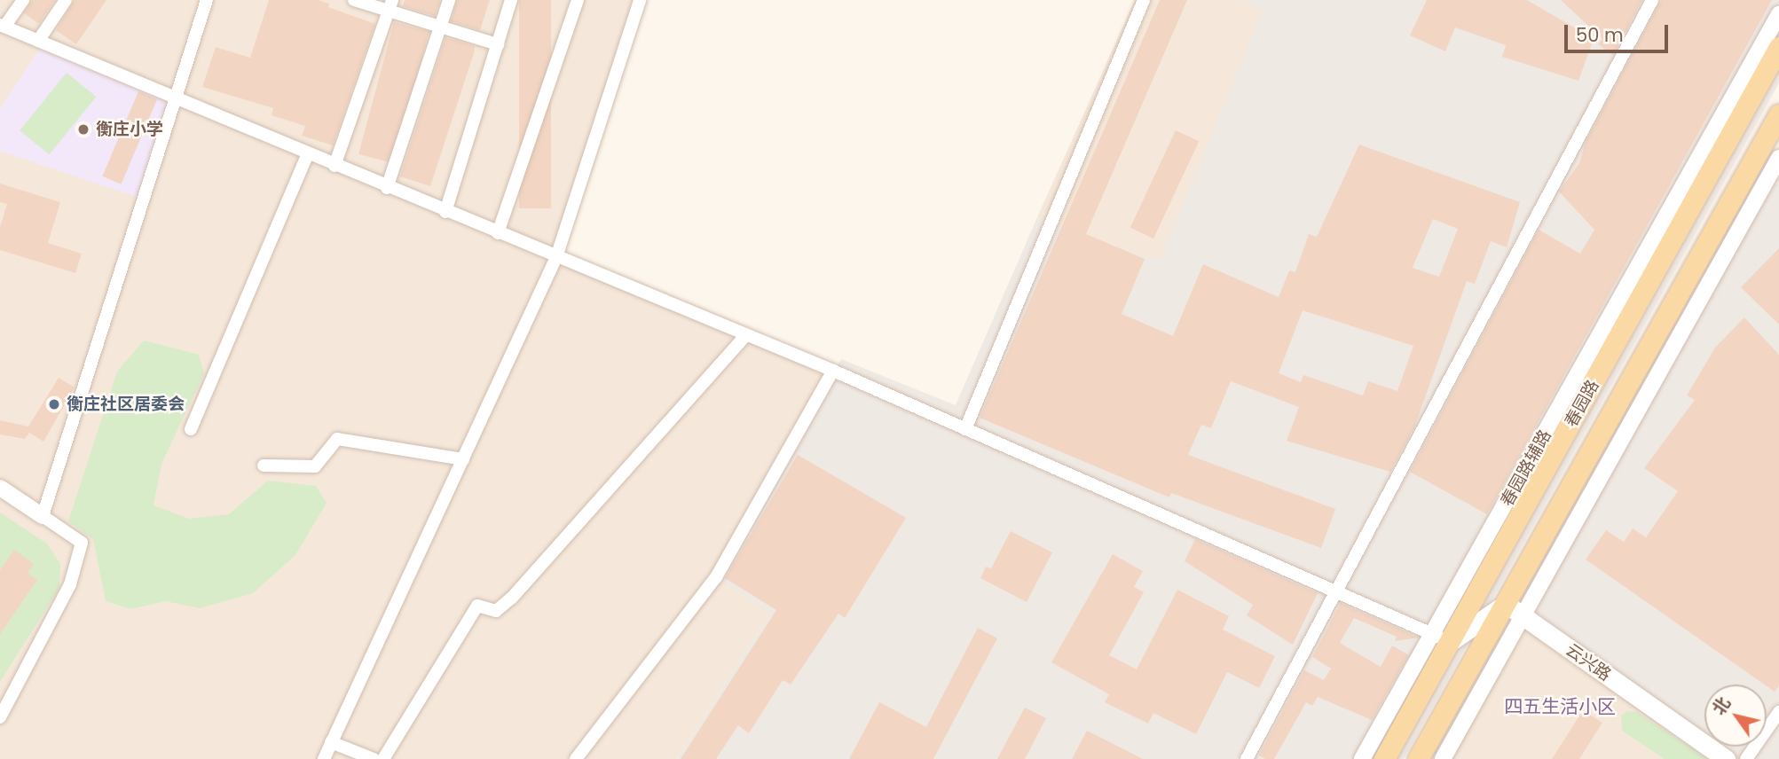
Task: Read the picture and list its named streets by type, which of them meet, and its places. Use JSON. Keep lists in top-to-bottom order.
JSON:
{
  "streets": {
    "main road": ["春园路", "云兴路"],
    "street": ["春园路辅路"]
  },
  "crossings": [
    ["春园路", "春园路辅路"],
    ["春园路", "云兴路"]
  ],
  "districts": ["四五生活小区"],
  "places": ["衡庄小学", "衡庄社区居委会"],
  "scale_bar": "50 m",
  "north": "top left"
}
